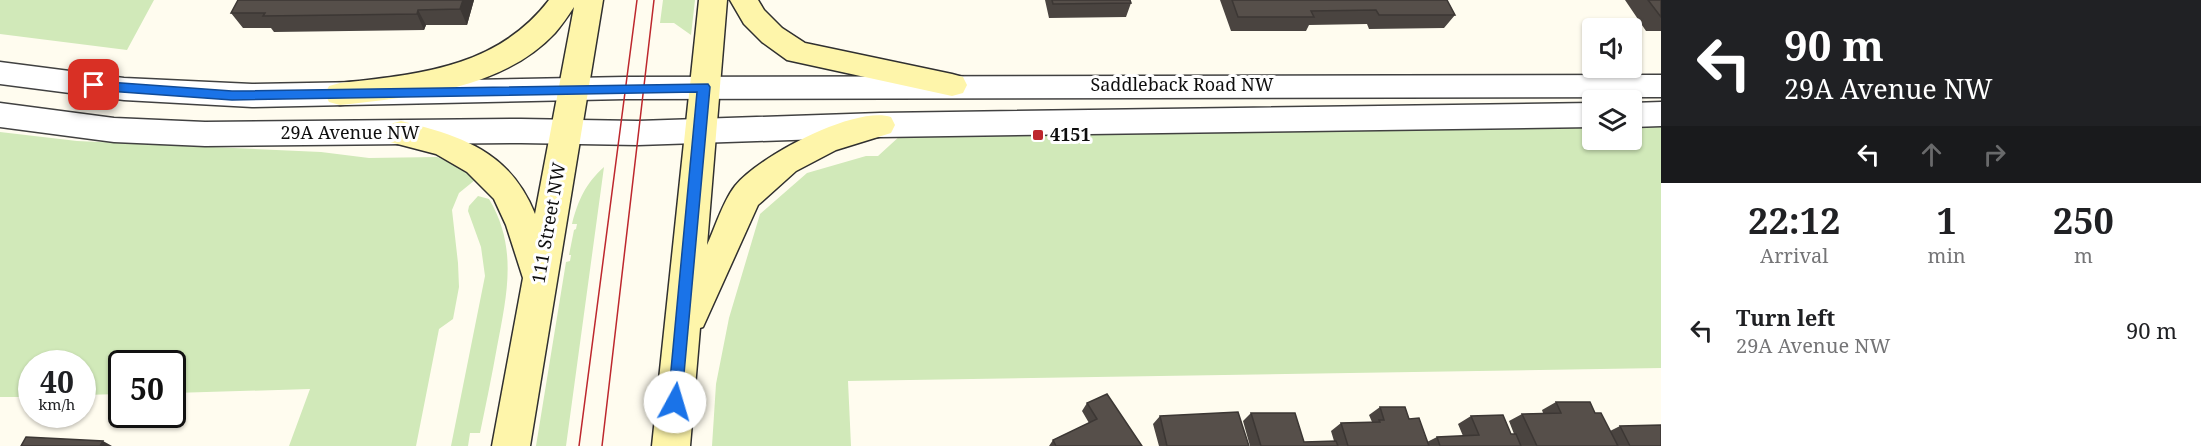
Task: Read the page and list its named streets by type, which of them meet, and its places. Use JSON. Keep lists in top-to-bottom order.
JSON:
{
  "streets": {
    "main road": ["111 Street NW"],
    "street": ["Saddleback Road NW", "29A Avenue NW"]
  },
  "crossings": [
    ["Saddleback Road NW", "29A Avenue NW"],
    ["29A Avenue NW", "111 Street NW"]
  ],
  "places": {
    "transit": ["4151"]
  },
  "page": {
    "turn": ["90 m", "29A Avenue NW"],
    "eta": [
      "22:12",
      "Arrival",
      "1",
      "min",
      "250",
      "m"
    ],
    "list": [
      {
        "name": "Turn left",
        "note": "29A Avenue NW",
        "value": "90 m"
      }
    ],
    "speed": "40 km/h",
    "limit": "50"
  }
}
